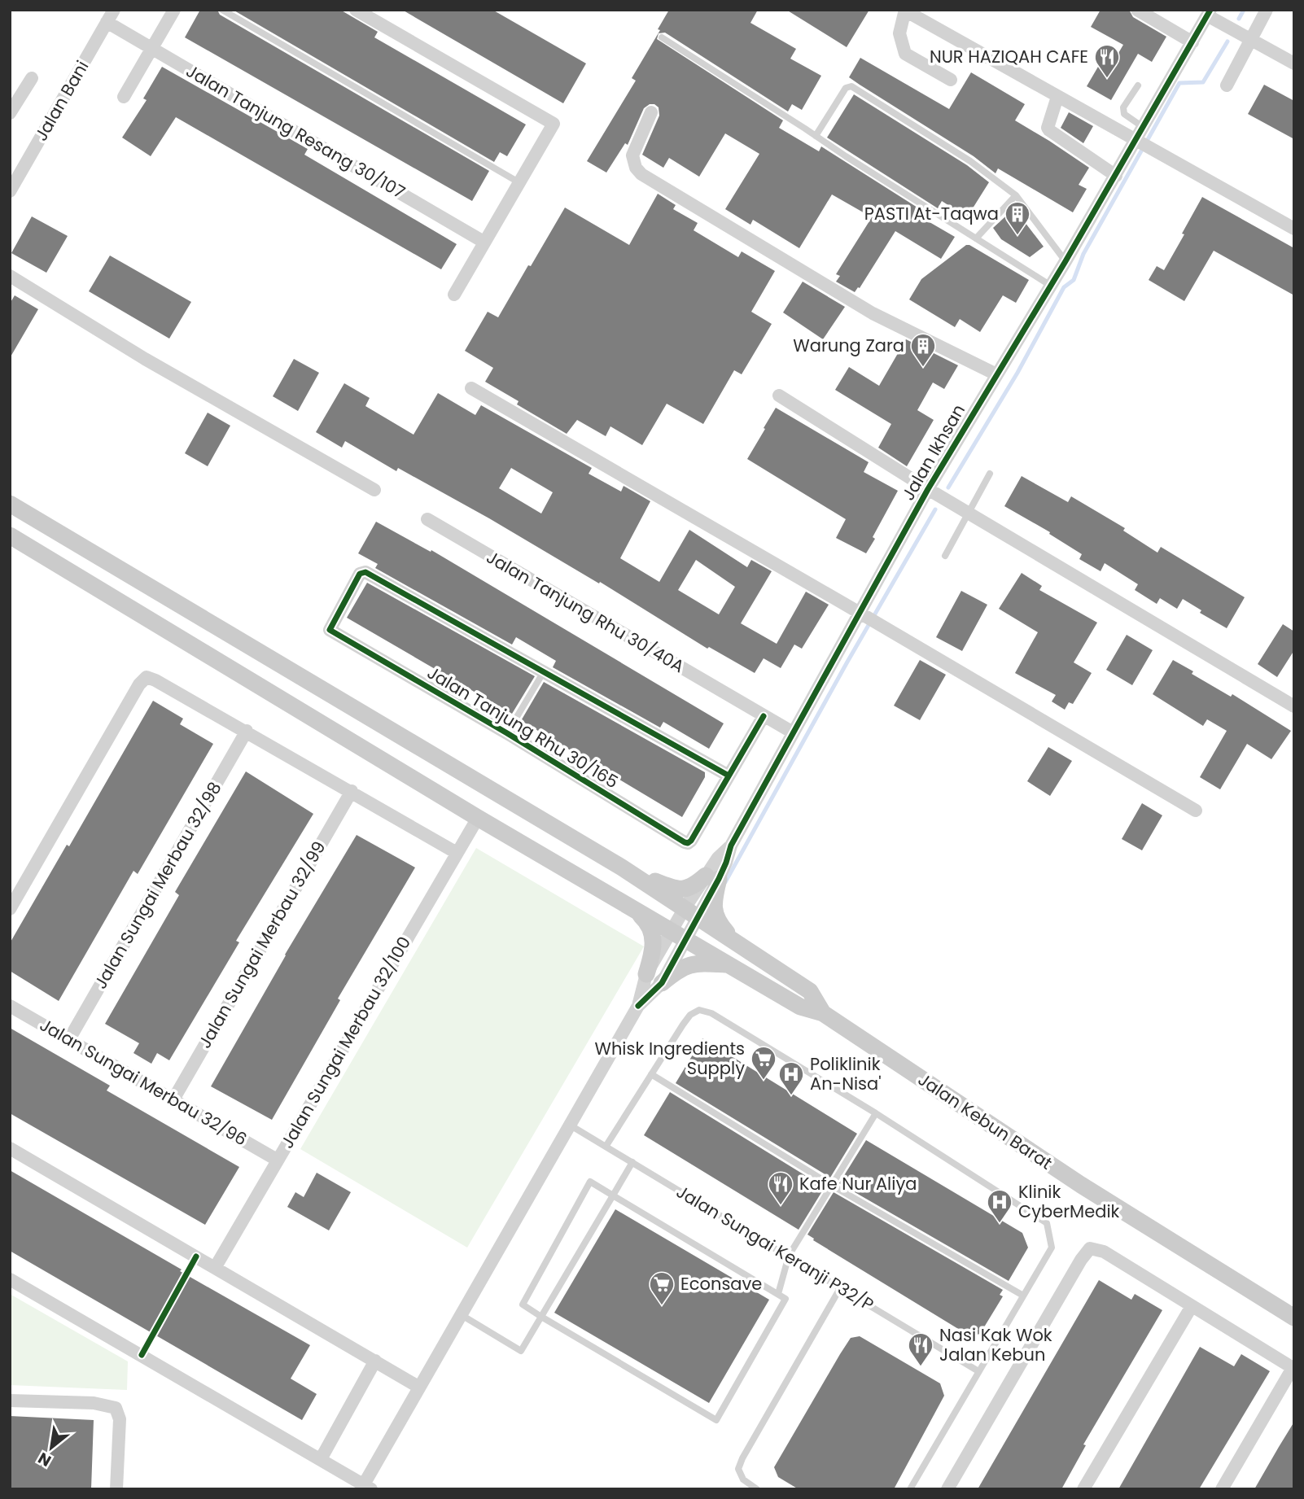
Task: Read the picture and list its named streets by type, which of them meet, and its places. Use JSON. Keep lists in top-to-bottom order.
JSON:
{
  "streets": {
    "main road": ["Jalan Kebun Barat"],
    "street": [
      "Jalan Bani",
      "Jalan Tanjung Resang 30/107",
      "Jalan Ikhsan",
      "Jalan Tanjung Rhu 30/40A",
      "Jalan Tanjung Rhu 30/165",
      "Jalan Sungai Merbau 32/98",
      "Jalan Sungai Merbau 32/99",
      "Jalan Sungai Merbau 32/100",
      "Jalan Sungai Merbau 32/96"
    ],
    "lane": ["Jalan Sungai Keranji P32/P"]
  },
  "crossings": [
    ["Jalan Bani", "Jalan Tanjung Resang 30/107"],
    ["Jalan Ikhsan", "Jalan Tanjung Rhu 30/40A"],
    ["Jalan Ikhsan", "Jalan Kebun Barat"],
    ["Jalan Sungai Merbau 32/98", "Jalan Sungai Merbau 32/96"],
    ["Jalan Sungai Merbau 32/99", "Jalan Sungai Merbau 32/96"],
    ["Jalan Sungai Merbau 32/100", "Jalan Sungai Merbau 32/96"],
    ["Jalan Sungai Merbau 32/100", "Jalan Kebun Barat"]
  ],
  "places": {
    "restaurant": ["NUR HAZIQAH CAFE", "Kafe Nur Aliya", "Nasi Kak Wok Jalan Kebun"],
    "building": ["PASTI At-Taqwa", "Warung Zara"],
    "supermarket": ["Whisk Ingredients Supply", "Econsave"],
    "hospital": ["Poliklinik An-Nisa'", "Klinik CyberMedik"]
  },
  "north": "bottom left"
}
